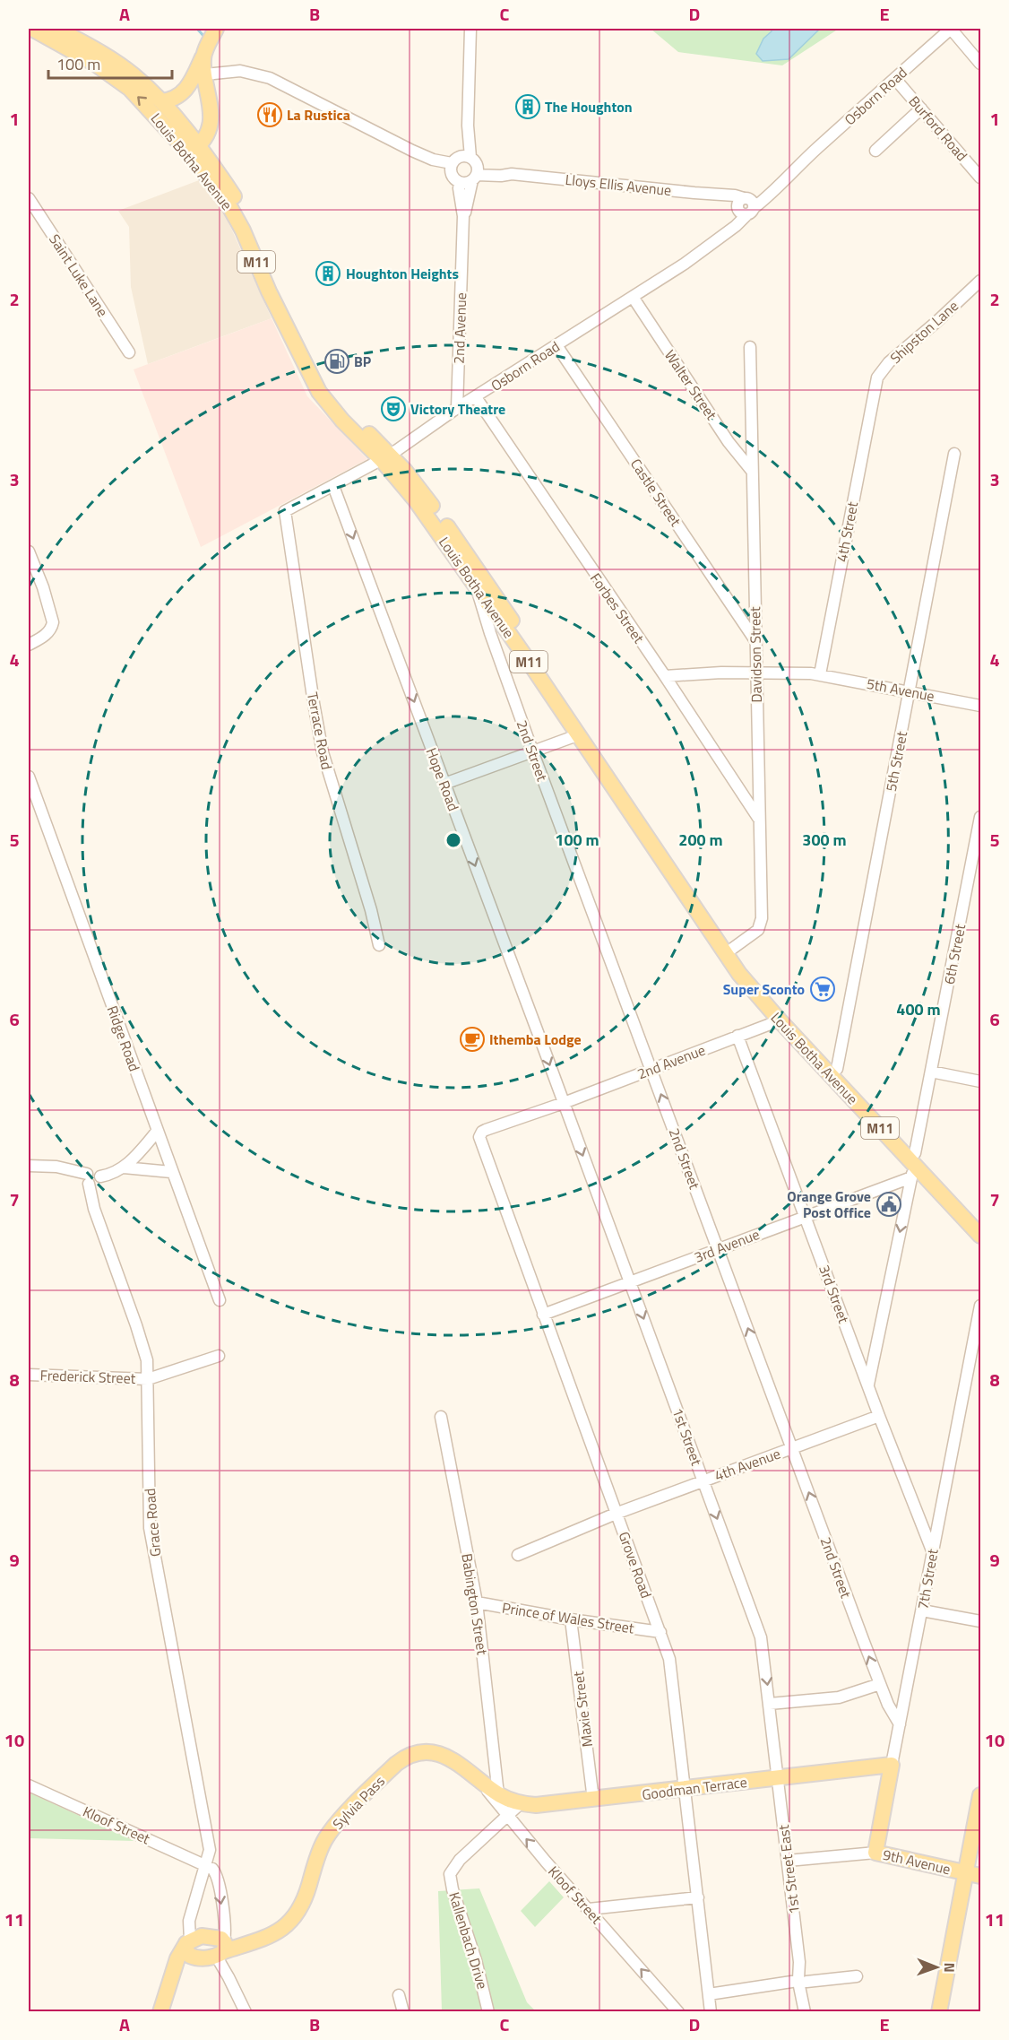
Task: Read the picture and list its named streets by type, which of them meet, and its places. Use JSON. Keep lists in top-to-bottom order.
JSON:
{
  "streets": {
    "main road": [
      "Louis Botha Avenue",
      "M11",
      "Grace Road",
      "7th Street",
      "Goodman Terrace",
      "Sylvia Pass",
      "9th Avenue"
    ],
    "street": [
      "Osborn Road",
      "Burford Road",
      "Lloys Ellis Avenue",
      "Saint Luke Lane",
      "2nd Avenue",
      "Shipston Lane",
      "Walter Street",
      "Castle Street",
      "4th Street",
      "Forbes Street",
      "Davidson Street",
      "5th Avenue",
      "Terrace Road",
      "2nd Street",
      "5th Street",
      "Hope Road",
      "6th Street",
      "Ridge Road",
      "3rd Avenue",
      "3rd Street",
      "Frederick Street",
      "1st Street",
      "4th Avenue",
      "Grove Road",
      "Babington Street",
      "Prince of Wales Street",
      "Maxie Street",
      "Kloof Street",
      "1st Street East",
      "Kallenbach Drive"
    ]
  },
  "crossings": [
    ["Osborn Road", "Burford Road"],
    ["Osborn Road", "Louis Botha Avenue"],
    ["Osborn Road", "Lloys Ellis Avenue"],
    ["Osborn Road", "2nd Avenue"],
    ["Osborn Road", "Walter Street"],
    ["Osborn Road", "Castle Street"],
    ["Osborn Road", "Forbes Street"],
    ["Osborn Road", "Terrace Road"],
    ["Osborn Road", "Hope Road"],
    ["Louis Botha Avenue", "2nd Avenue"],
    ["Louis Botha Avenue", "Davidson Street"],
    ["Louis Botha Avenue", "2nd Street"],
    ["Louis Botha Avenue", "5th Street"],
    ["Louis Botha Avenue", "6th Street"],
    ["Louis Botha Avenue", "3rd Avenue"],
    ["Lloys Ellis Avenue", "2nd Avenue"],
    ["2nd Avenue", "2nd Street"],
    ["2nd Avenue", "Hope Road"],
    ["2nd Avenue", "3rd Street"],
    ["2nd Avenue", "1st Street"],
    ["2nd Avenue", "Grove Road"],
    ["Shipston Lane", "4th Street"],
    ["Walter Street", "Davidson Street"],
    ["Castle Street", "Davidson Street"],
    ["4th Street", "5th Avenue"],
    ["Forbes Street", "Davidson Street"],
    ["Forbes Street", "5th Avenue"],
    ["Davidson Street", "5th Avenue"],
    ["5th Avenue", "5th Street"],
    ["2nd Street", "3rd Avenue"],
    ["2nd Street", "4th Avenue"],
    ["2nd Street", "7th Street"],
    ["Hope Road", "1st Street"],
    ["6th Street", "3rd Avenue"],
    ["6th Street", "3rd Street"],
    ["3rd Avenue", "3rd Street"],
    ["3rd Avenue", "1st Street"],
    ["3rd Avenue", "Grove Road"],
    ["3rd Street", "4th Avenue"],
    ["3rd Street", "7th Street"],
    ["Frederick Street", "Grace Road"],
    ["1st Street", "4th Avenue"],
    ["1st Street", "Goodman Terrace"],
    ["1st Street", "1st Street East"],
    ["4th Avenue", "Grove Road"],
    ["Grace Road", "Sylvia Pass"],
    ["Grace Road", "Kloof Street"],
    ["Grove Road", "Prince of Wales Street"],
    ["Grove Road", "Goodman Terrace"],
    ["7th Street", "Goodman Terrace"],
    ["7th Street", "9th Avenue"],
    ["Babington Street", "Prince of Wales Street"],
    ["Babington Street", "Goodman Terrace"],
    ["Babington Street", "Sylvia Pass"],
    ["Prince of Wales Street", "Maxie Street"],
    ["Maxie Street", "Goodman Terrace"],
    ["Goodman Terrace", "Sylvia Pass"],
    ["Goodman Terrace", "1st Street East"],
    ["Goodman Terrace", "Kallenbach Drive"],
    ["Sylvia Pass", "Kloof Street"],
    ["Kloof Street", "Kallenbach Drive"],
    ["9th Avenue", "1st Street East"]
  ],
  "one_way": [
    "2nd Street",
    "Hope Road",
    "6th Street",
    "1st Street",
    "Kloof Street"
  ],
  "places": {
    "building": ["The Houghton", "Houghton Heights"],
    "restaurant": ["La Rustica"],
    "fuel station": ["BP"],
    "theatre": ["Victory Theatre"],
    "supermarket": ["Super Sconto"],
    "cafe": ["Ithemba Lodge"],
    "public building": ["Orange Grove Post Office"]
  },
  "scale_bar": "100 m",
  "north": "right",
  "grid": {
    "columns": [
      "A",
      "B",
      "C",
      "D",
      "E"
    ],
    "rows": [
      "1",
      "2",
      "3",
      "4",
      "5",
      "6",
      "7",
      "8",
      "9",
      "10",
      "11"
    ]
  },
  "rings": [
    "100 m",
    "200 m",
    "300 m",
    "400 m"
  ]
}
